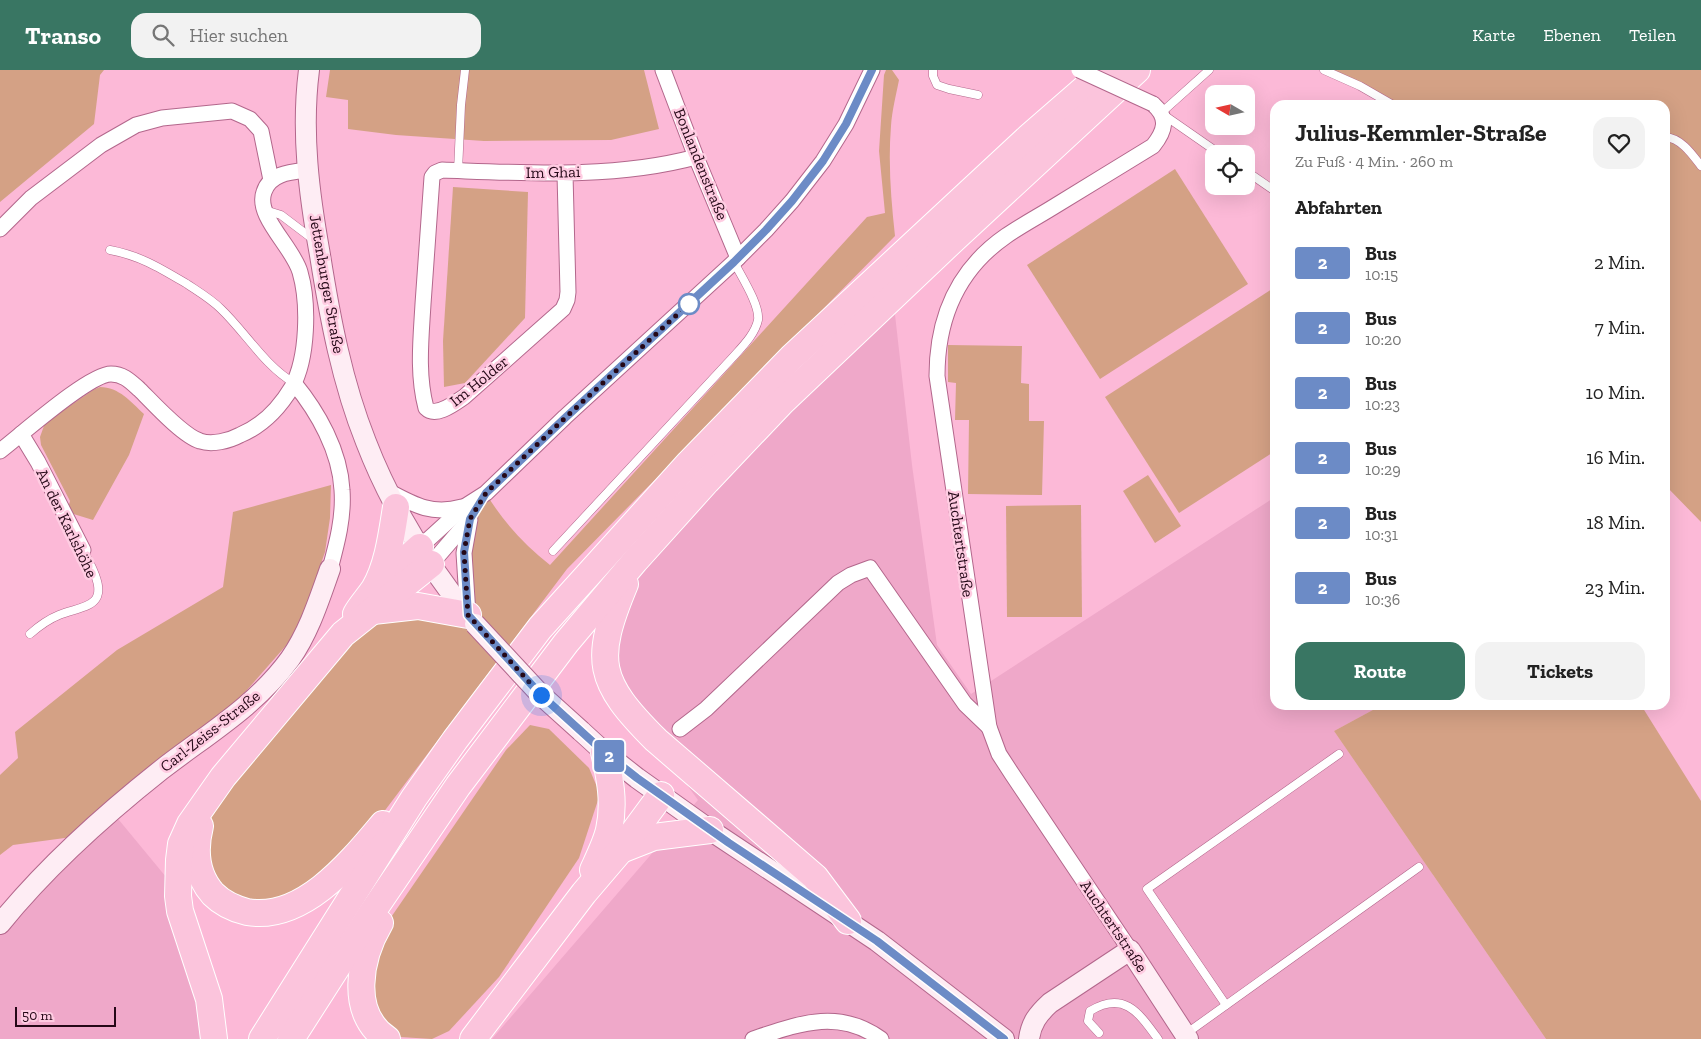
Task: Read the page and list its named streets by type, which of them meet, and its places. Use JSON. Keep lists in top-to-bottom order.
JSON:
{
  "streets": {
    "street": [
      "Bonlandenstraße",
      "Im Ghai",
      "Jettenburger Straße",
      "Im Holder",
      "An der Karlshöhe",
      "Auchtertstraße",
      "Carl-Zeiss-Straße"
    ]
  },
  "crossings": [
    ["Bonlandenstraße", "Im Ghai"],
    ["Im Ghai", "Im Holder"]
  ],
  "lines": ["bus line 2"],
  "scale_bar": "50 m",
  "north": "left",
  "page": {
    "header": "Transo",
    "search": "Hier suchen",
    "nav": ["Karte", "Ebenen", "Teilen"],
    "on_map": "2",
    "heading": [
      ["Julius-Kemmler-Straße", "Zu Fuß · 4 Min. · 260 m"],
      "Abfahrten"
    ],
    "list": [
      {
        "mark": "2",
        "name": "Bus",
        "note": "10:15",
        "value": "2 Min."
      },
      {
        "mark": "2",
        "name": "Bus",
        "note": "10:20",
        "value": "7 Min."
      },
      {
        "mark": "2",
        "name": "Bus",
        "note": "10:23",
        "value": "10 Min."
      },
      {
        "mark": "2",
        "name": "Bus",
        "note": "10:29",
        "value": "16 Min."
      },
      {
        "mark": "2",
        "name": "Bus",
        "note": "10:31",
        "value": "18 Min."
      },
      {
        "mark": "2",
        "name": "Bus",
        "note": "10:36",
        "value": "23 Min."
      }
    ],
    "buttons": ["Route", "Tickets"],
    "scale": "50 m"
  }
}
